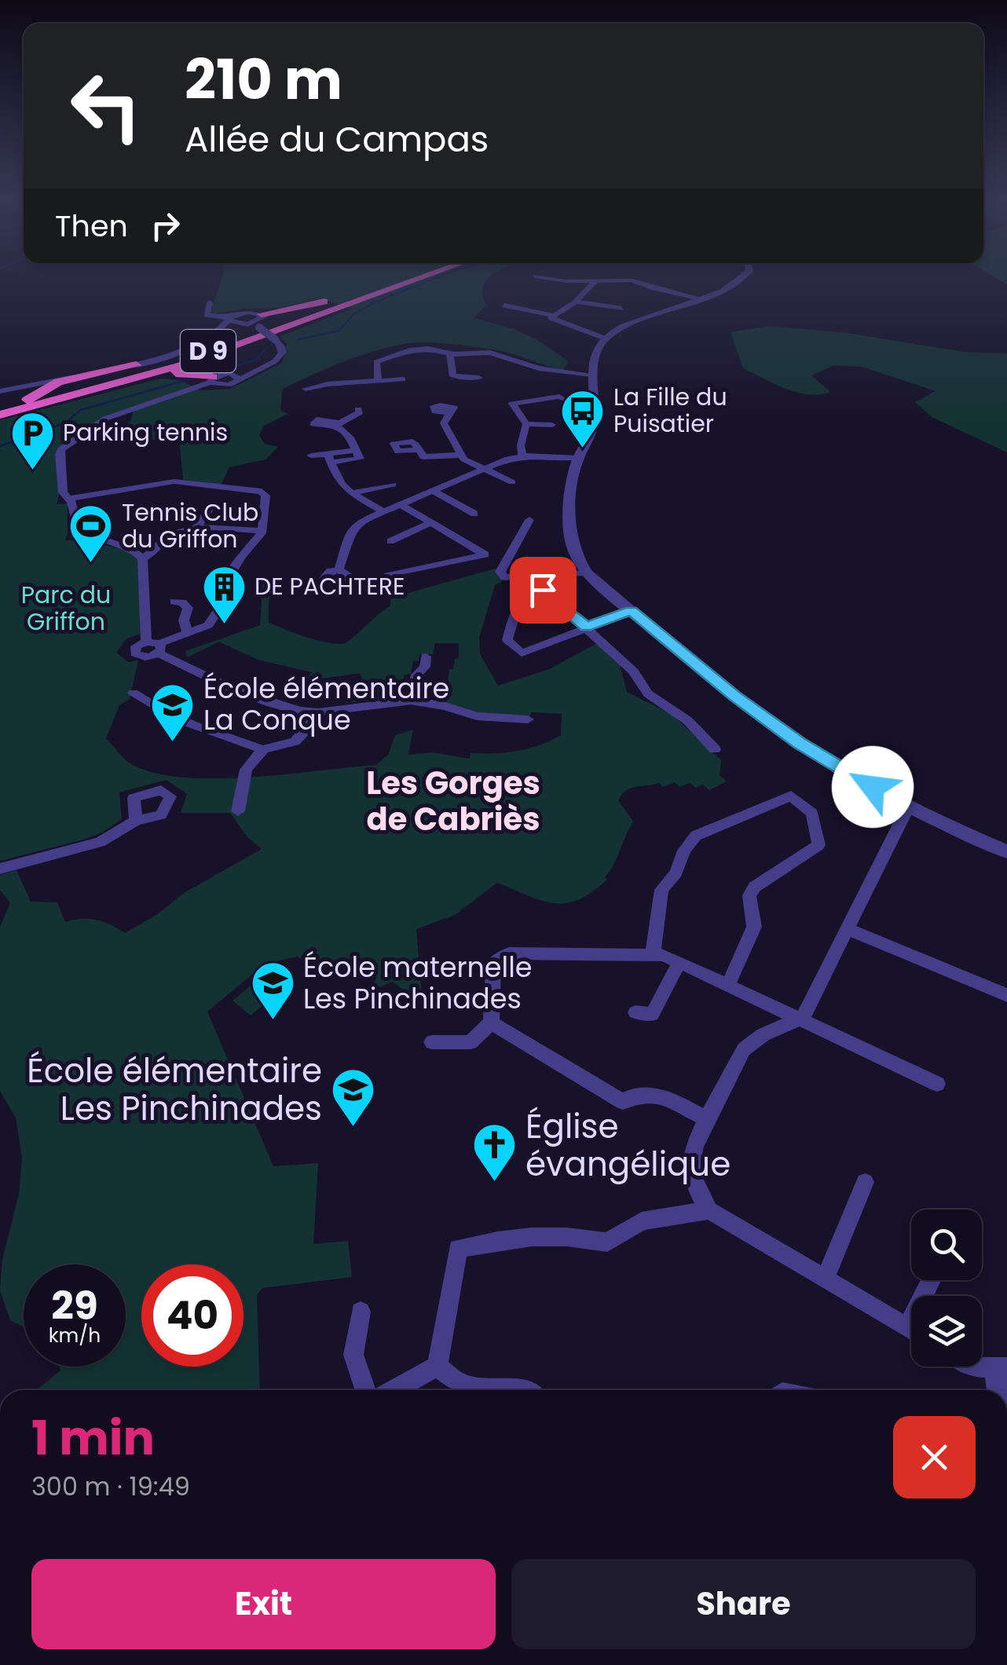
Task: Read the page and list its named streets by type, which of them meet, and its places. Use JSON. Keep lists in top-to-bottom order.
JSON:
{
  "streets": {
    "highway": ["D 9"]
  },
  "districts": ["Les Gorges de Cabriès"],
  "parks": ["Parc du Griffon"],
  "places": {
    "bus stop": ["La Fille du Puisatier"],
    "parking": ["Parking tennis"],
    "sports": ["Tennis Club du Griffon"],
    "building": ["DE PACHTERE"],
    "school or university": ["École élémentaire La Conque", "École maternelle Les Pinchinades", "École élémentaire Les Pinchinades"],
    "church": ["Église évangélique"]
  },
  "page": {
    "turn": ["210 m", "Allée du Campas"],
    "then": "Then",
    "speed": "29 km/h",
    "limit": "40",
    "heading": ["1 min", "300 m · 19:49"],
    "buttons": ["Exit", "Share"]
  }
}
